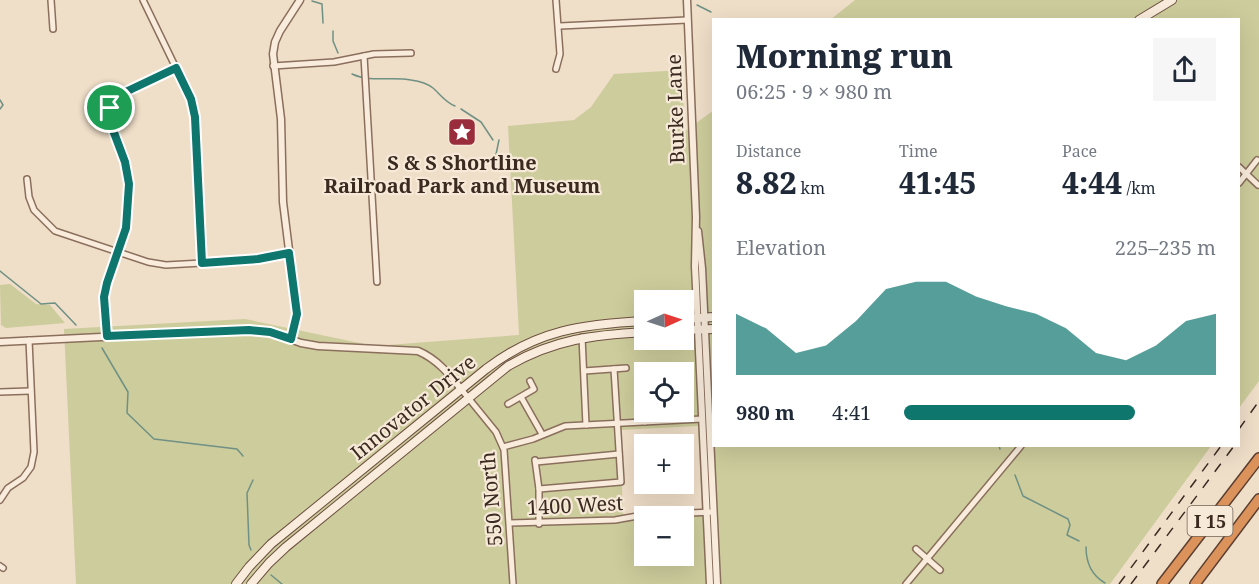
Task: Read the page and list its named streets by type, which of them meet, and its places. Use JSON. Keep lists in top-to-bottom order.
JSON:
{
  "streets": {
    "highway": ["I 15"],
    "main road": ["Innovator Drive"],
    "street": ["Burke Lane", "550 North", "1400 West"]
  },
  "crossings": [
    ["Burke Lane", "1400 West"],
    ["Innovator Drive", "550 North"],
    ["550 North", "1400 West"]
  ],
  "places": {
    "place": ["S & S Shortline Railroad Park and Museum"]
  },
  "north": "right",
  "page": {
    "heading": ["Morning run", "06:25 · 9 × 980 m"],
    "stats": [
      ["Distance", "8.82 km"],
      ["Time", "41:45"],
      ["Pace", "4:44 /km"]
    ],
    "chart": ["Elevation", "225–235 m"],
    "map_buttons": ["+", "−"],
    "list": [
      {
        "name": "980 m",
        "note": "4:41"
      }
    ]
  }
}
